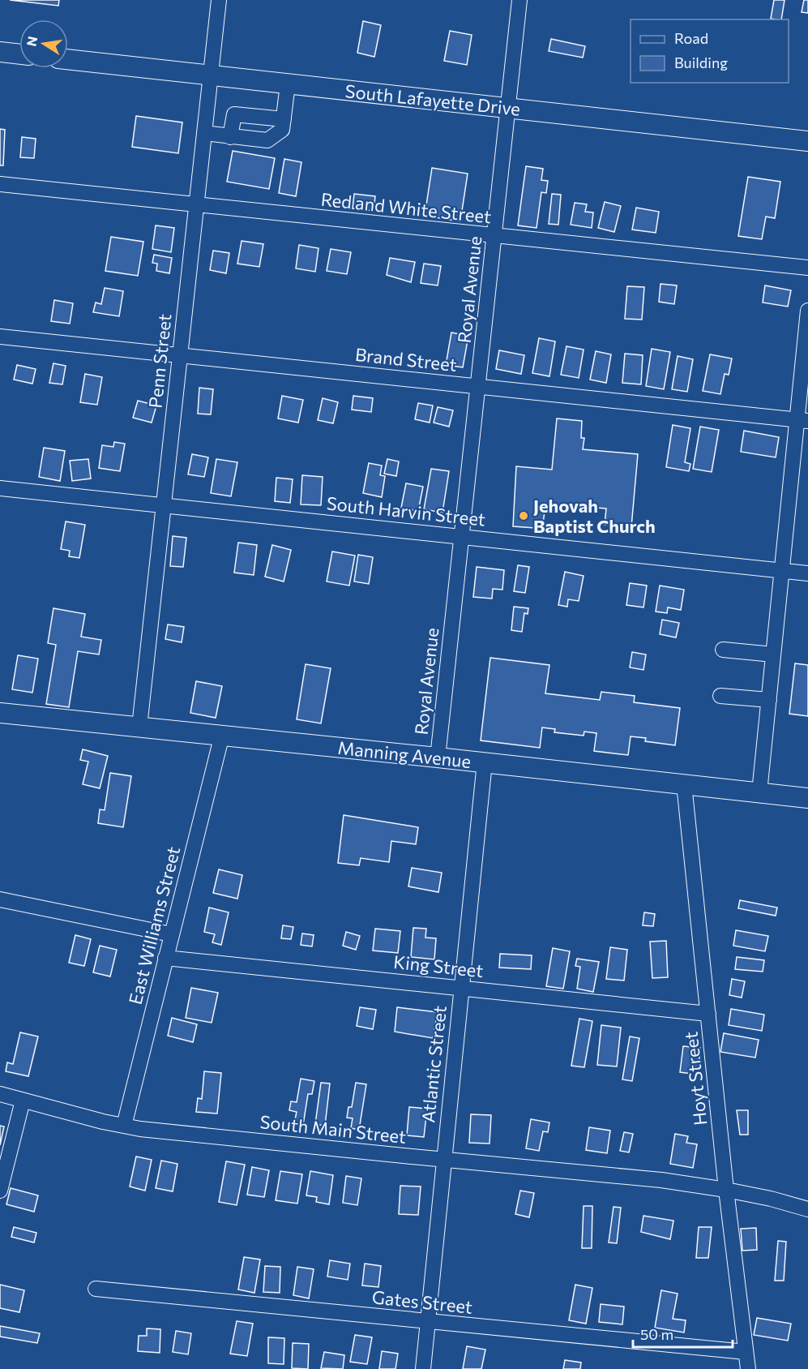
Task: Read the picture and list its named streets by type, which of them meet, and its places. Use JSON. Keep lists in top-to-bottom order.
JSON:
{
  "streets": {
    "main road": ["South Lafayette Drive", "Manning Avenue"],
    "street": [
      "Red and White Street",
      "Royal Avenue",
      "Brand Street",
      "Penn Street",
      "South Harvin Street",
      "East Williams Street",
      "King Street",
      "Atlantic Street",
      "Hoyt Street",
      "South Main Street",
      "Gates Street"
    ]
  },
  "crossings": [
    ["South Lafayette Drive", "Royal Avenue"],
    ["South Lafayette Drive", "Penn Street"],
    ["Red and White Street", "Royal Avenue"],
    ["Red and White Street", "Penn Street"],
    ["Royal Avenue", "Brand Street"],
    ["Royal Avenue", "South Harvin Street"],
    ["Royal Avenue", "Manning Avenue"],
    ["Brand Street", "Penn Street"],
    ["Penn Street", "South Harvin Street"],
    ["Penn Street", "Manning Avenue"],
    ["Manning Avenue", "East Williams Street"],
    ["Manning Avenue", "Atlantic Street"],
    ["Manning Avenue", "Hoyt Street"],
    ["East Williams Street", "King Street"],
    ["East Williams Street", "South Main Street"],
    ["King Street", "Atlantic Street"],
    ["King Street", "Hoyt Street"],
    ["Atlantic Street", "South Main Street"],
    ["Atlantic Street", "Gates Street"],
    ["Hoyt Street", "South Main Street"],
    ["Hoyt Street", "Gates Street"]
  ],
  "places": ["Jehovah Baptist Church"],
  "legend": ["Road", "Building"],
  "scale_bar": "50 m",
  "north": "left"
}
